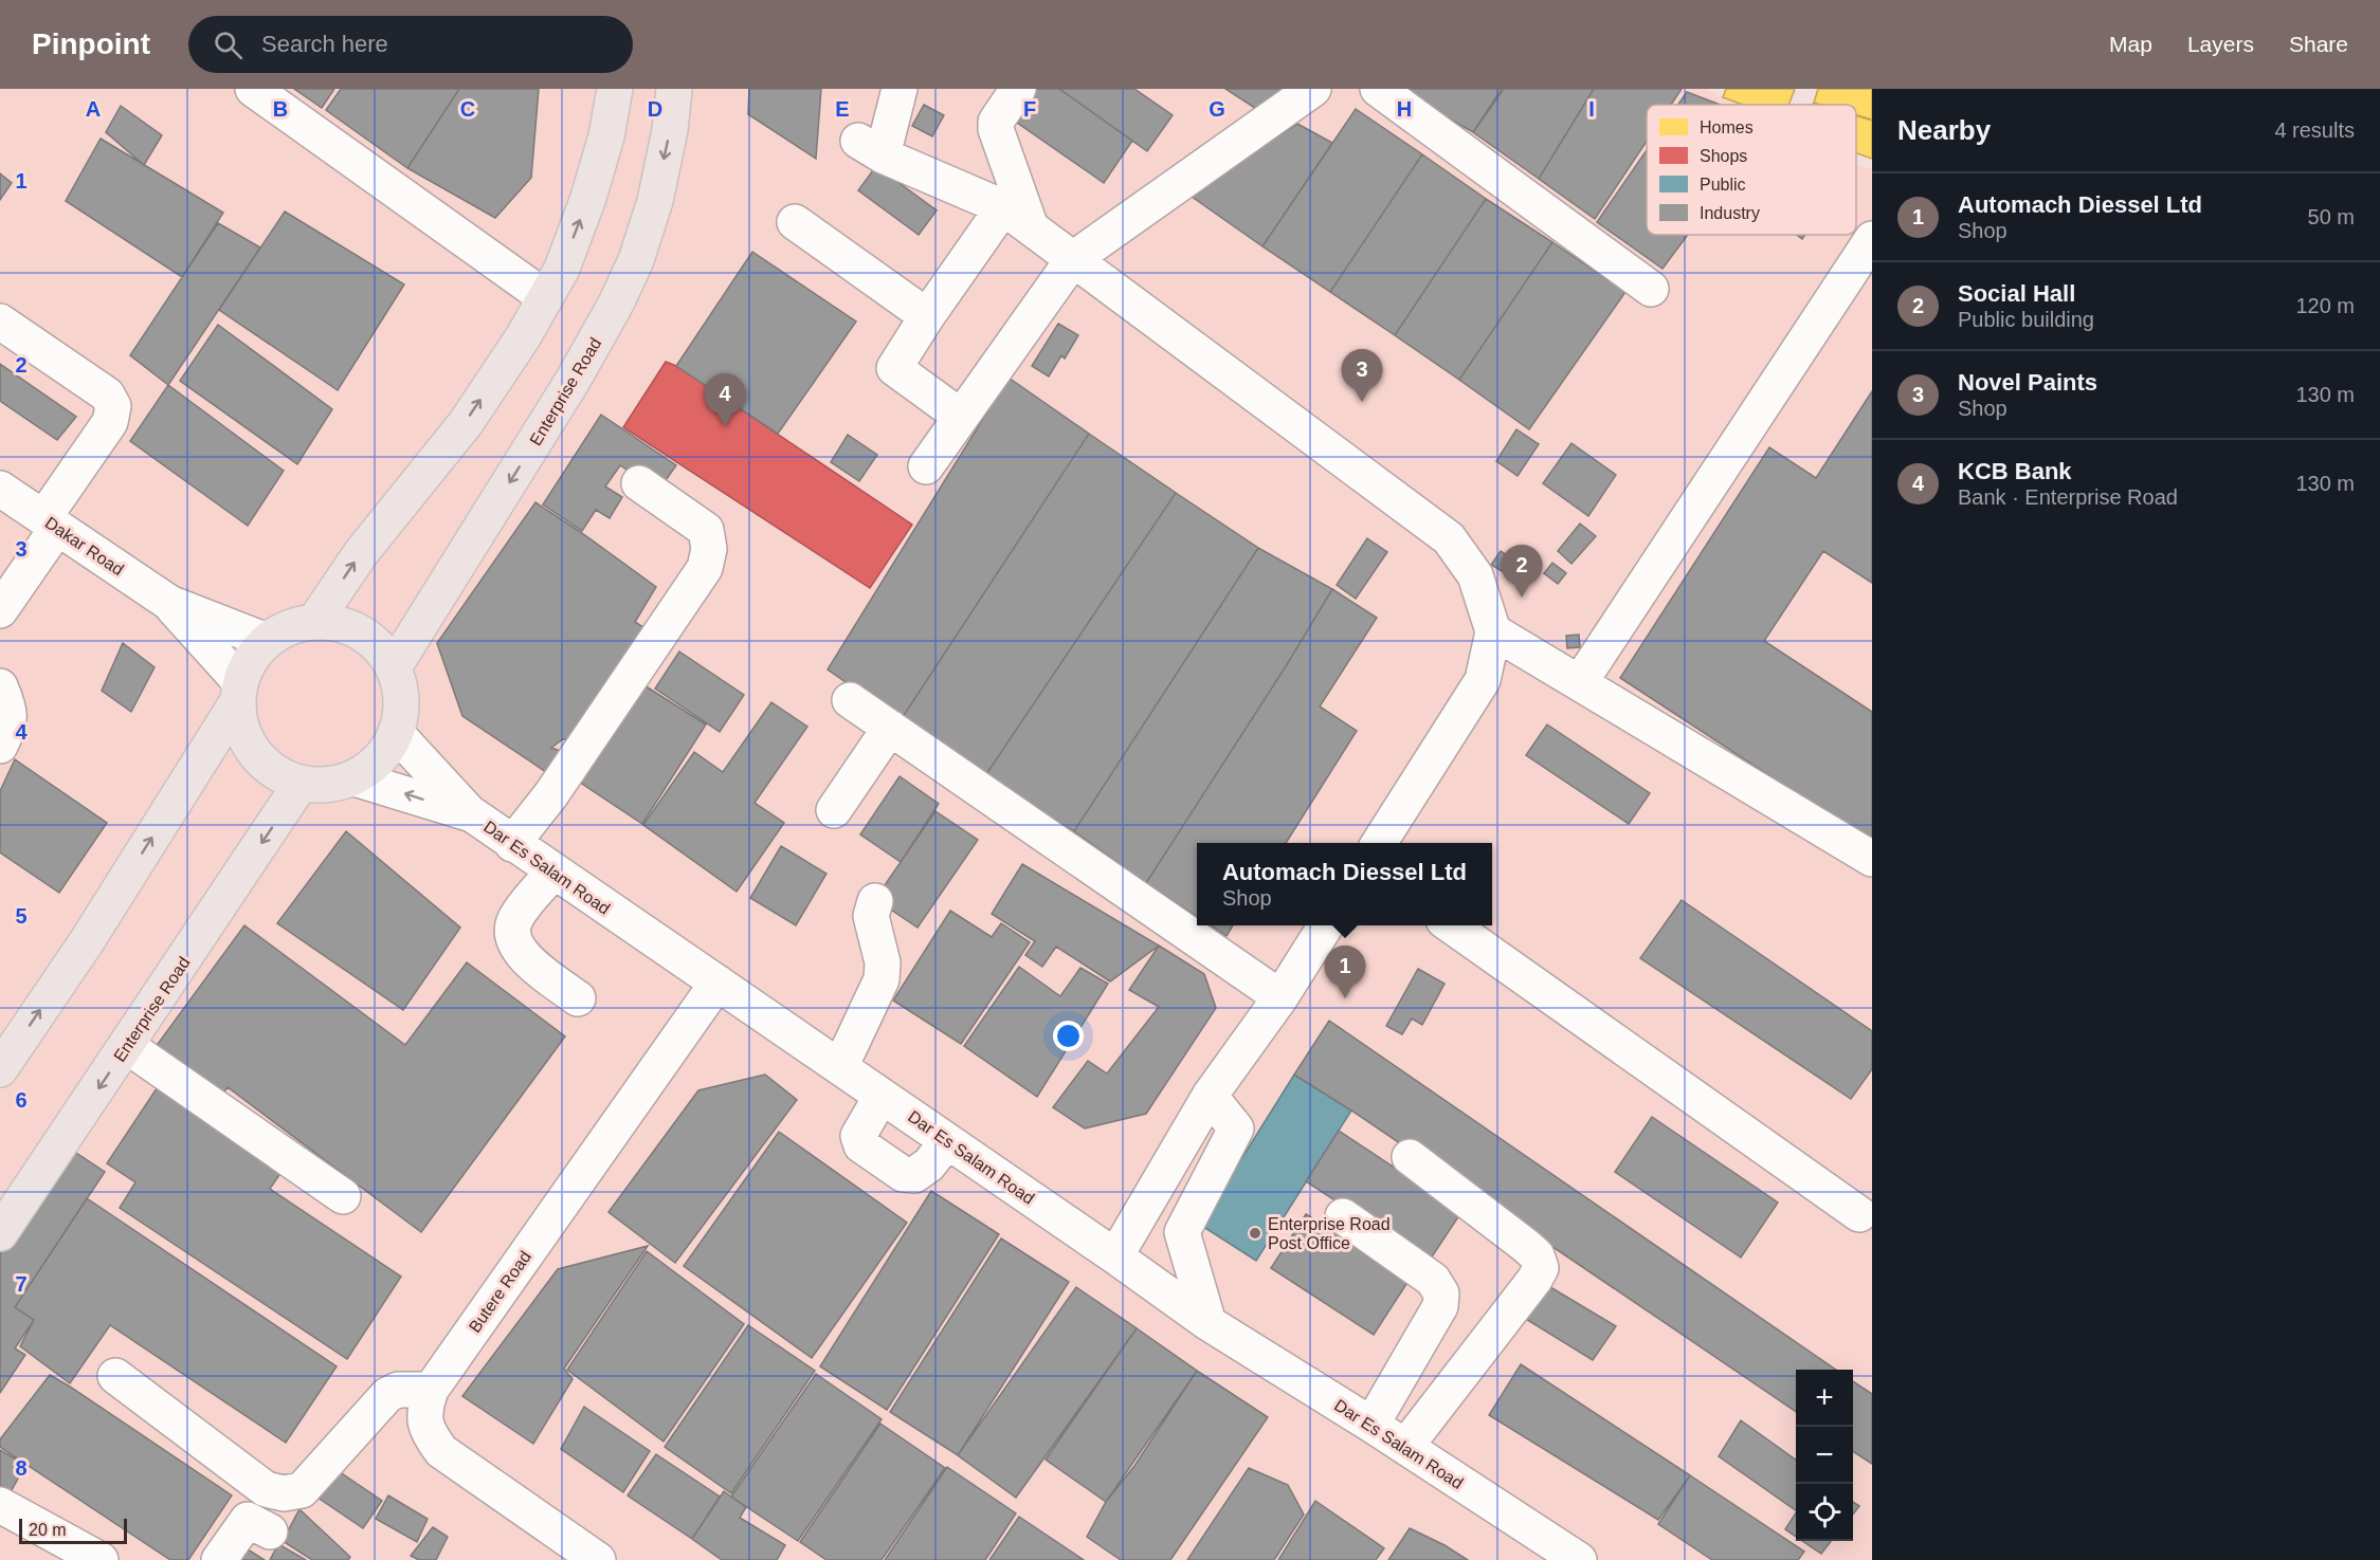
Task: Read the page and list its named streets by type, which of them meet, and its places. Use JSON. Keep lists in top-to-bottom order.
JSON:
{
  "streets": {
    "main road": ["Enterprise Road"],
    "street": ["Dakar Road", "Dar Es Salam Road", "Butere Road"]
  },
  "crossings": [
    ["Enterprise Road", "Dakar Road"],
    ["Enterprise Road", "Dar Es Salam Road"],
    ["Dakar Road", "Dar Es Salam Road"],
    ["Dar Es Salam Road", "Butere Road"]
  ],
  "places": ["Enterprise Road Post Office"],
  "legend": [
    "Homes",
    "Shops",
    "Public",
    "Industry"
  ],
  "scale_bar": "20 m",
  "page": {
    "header": "Pinpoint",
    "search": "Search here",
    "nav": ["Map", "Layers", "Share"],
    "heading": ["Nearby", "4 results"],
    "list": [
      {
        "mark": "1",
        "name": "Automach Diessel Ltd",
        "note": "Shop",
        "value": "50 m"
      },
      {
        "mark": "2",
        "name": "Social Hall",
        "note": "Public building",
        "value": "120 m"
      },
      {
        "mark": "3",
        "name": "Novel Paints",
        "note": "Shop",
        "value": "130 m"
      },
      {
        "mark": "4",
        "name": "KCB Bank",
        "note": "Bank · Enterprise Road",
        "value": "130 m"
      }
    ],
    "pins": [
      "3",
      "4",
      "2",
      "1"
    ],
    "popup": ["Automach Diessel Ltd", "Shop"],
    "map_buttons": ["+", "−"],
    "scale": "20 m"
  },
  "grid": {
    "columns": [
      "A",
      "B",
      "C",
      "D",
      "E",
      "F",
      "G",
      "H",
      "I"
    ],
    "rows": [
      "1",
      "2",
      "3",
      "4",
      "5",
      "6",
      "7",
      "8"
    ]
  }
}
